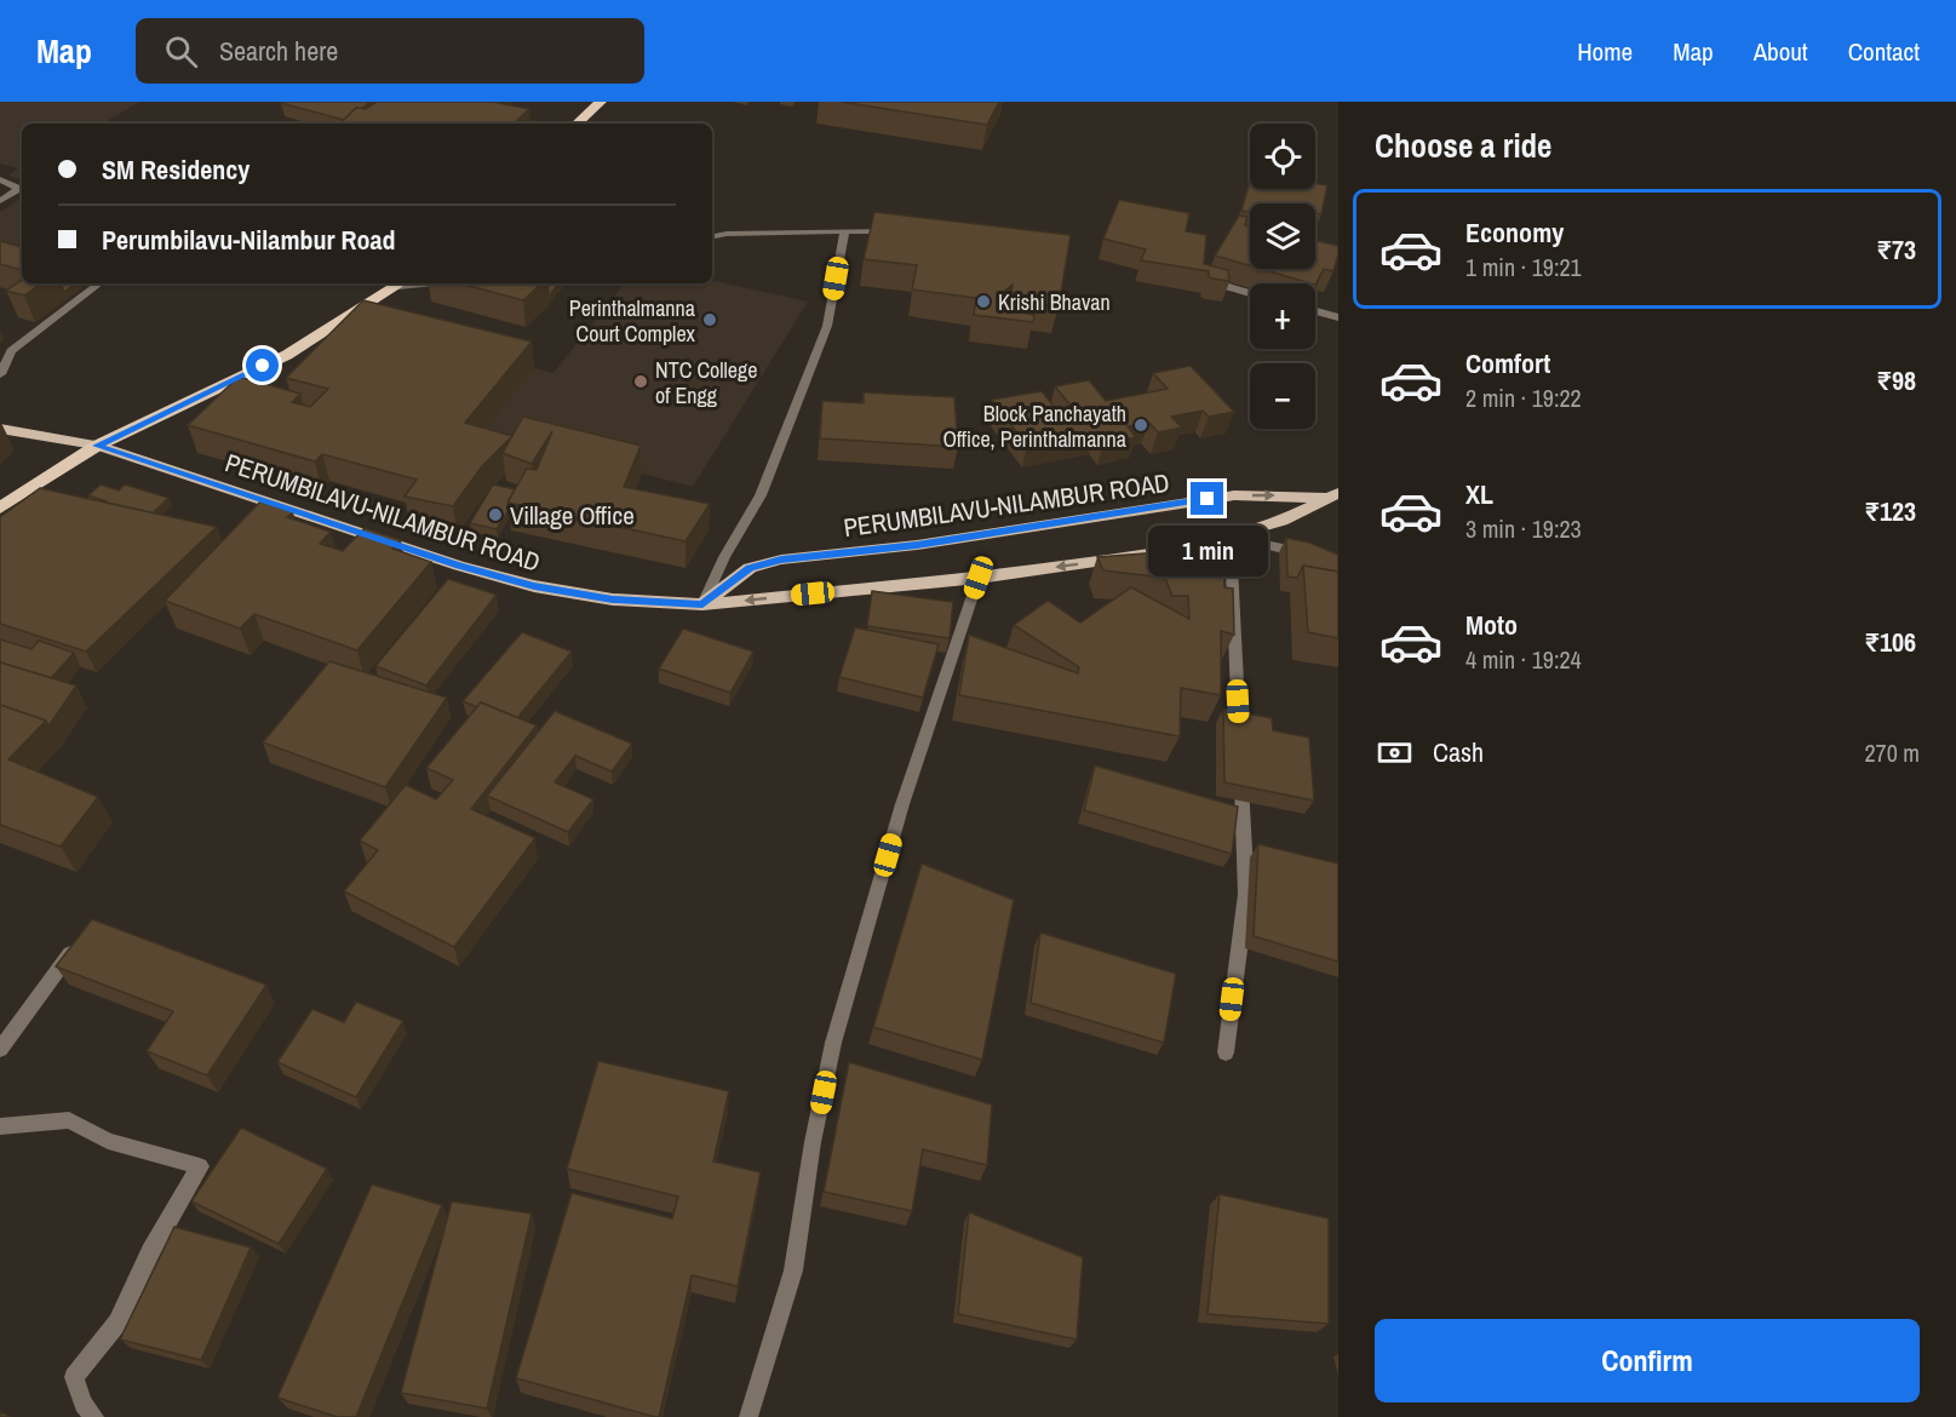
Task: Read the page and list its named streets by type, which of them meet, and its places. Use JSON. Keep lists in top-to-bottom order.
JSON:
{
  "streets": {
    "main road": ["PERUMBILAVU-NILAMBUR ROAD"]
  },
  "places": [
    "Krishi Bhavan",
    "Perinthalmanna Court Complex",
    "NTC College of Engg",
    "Block Panchayath Office, Perinthalmanna",
    "Village Office"
  ],
  "page": {
    "header": "Map",
    "search": "Search here",
    "nav": [
      "Home",
      "Map",
      "About",
      "Contact"
    ],
    "heading": "Choose a ride",
    "map_buttons": ["+", "−"],
    "banner": ["SM Residency", "Perumbilavu-Nilambur Road"],
    "list": [
      {
        "name": "Economy",
        "note": "1 min · 19:21",
        "value": "₹73"
      },
      {
        "name": "Comfort",
        "note": "2 min · 19:22",
        "value": "₹98"
      },
      {
        "name": "XL",
        "note": "3 min · 19:23",
        "value": "₹123"
      },
      {
        "name": "Moto",
        "note": "4 min · 19:24",
        "value": "₹106"
      }
    ],
    "bubble": "1 min",
    "pay": ["Cash", "270 m"],
    "buttons": "Confirm"
  }
}
